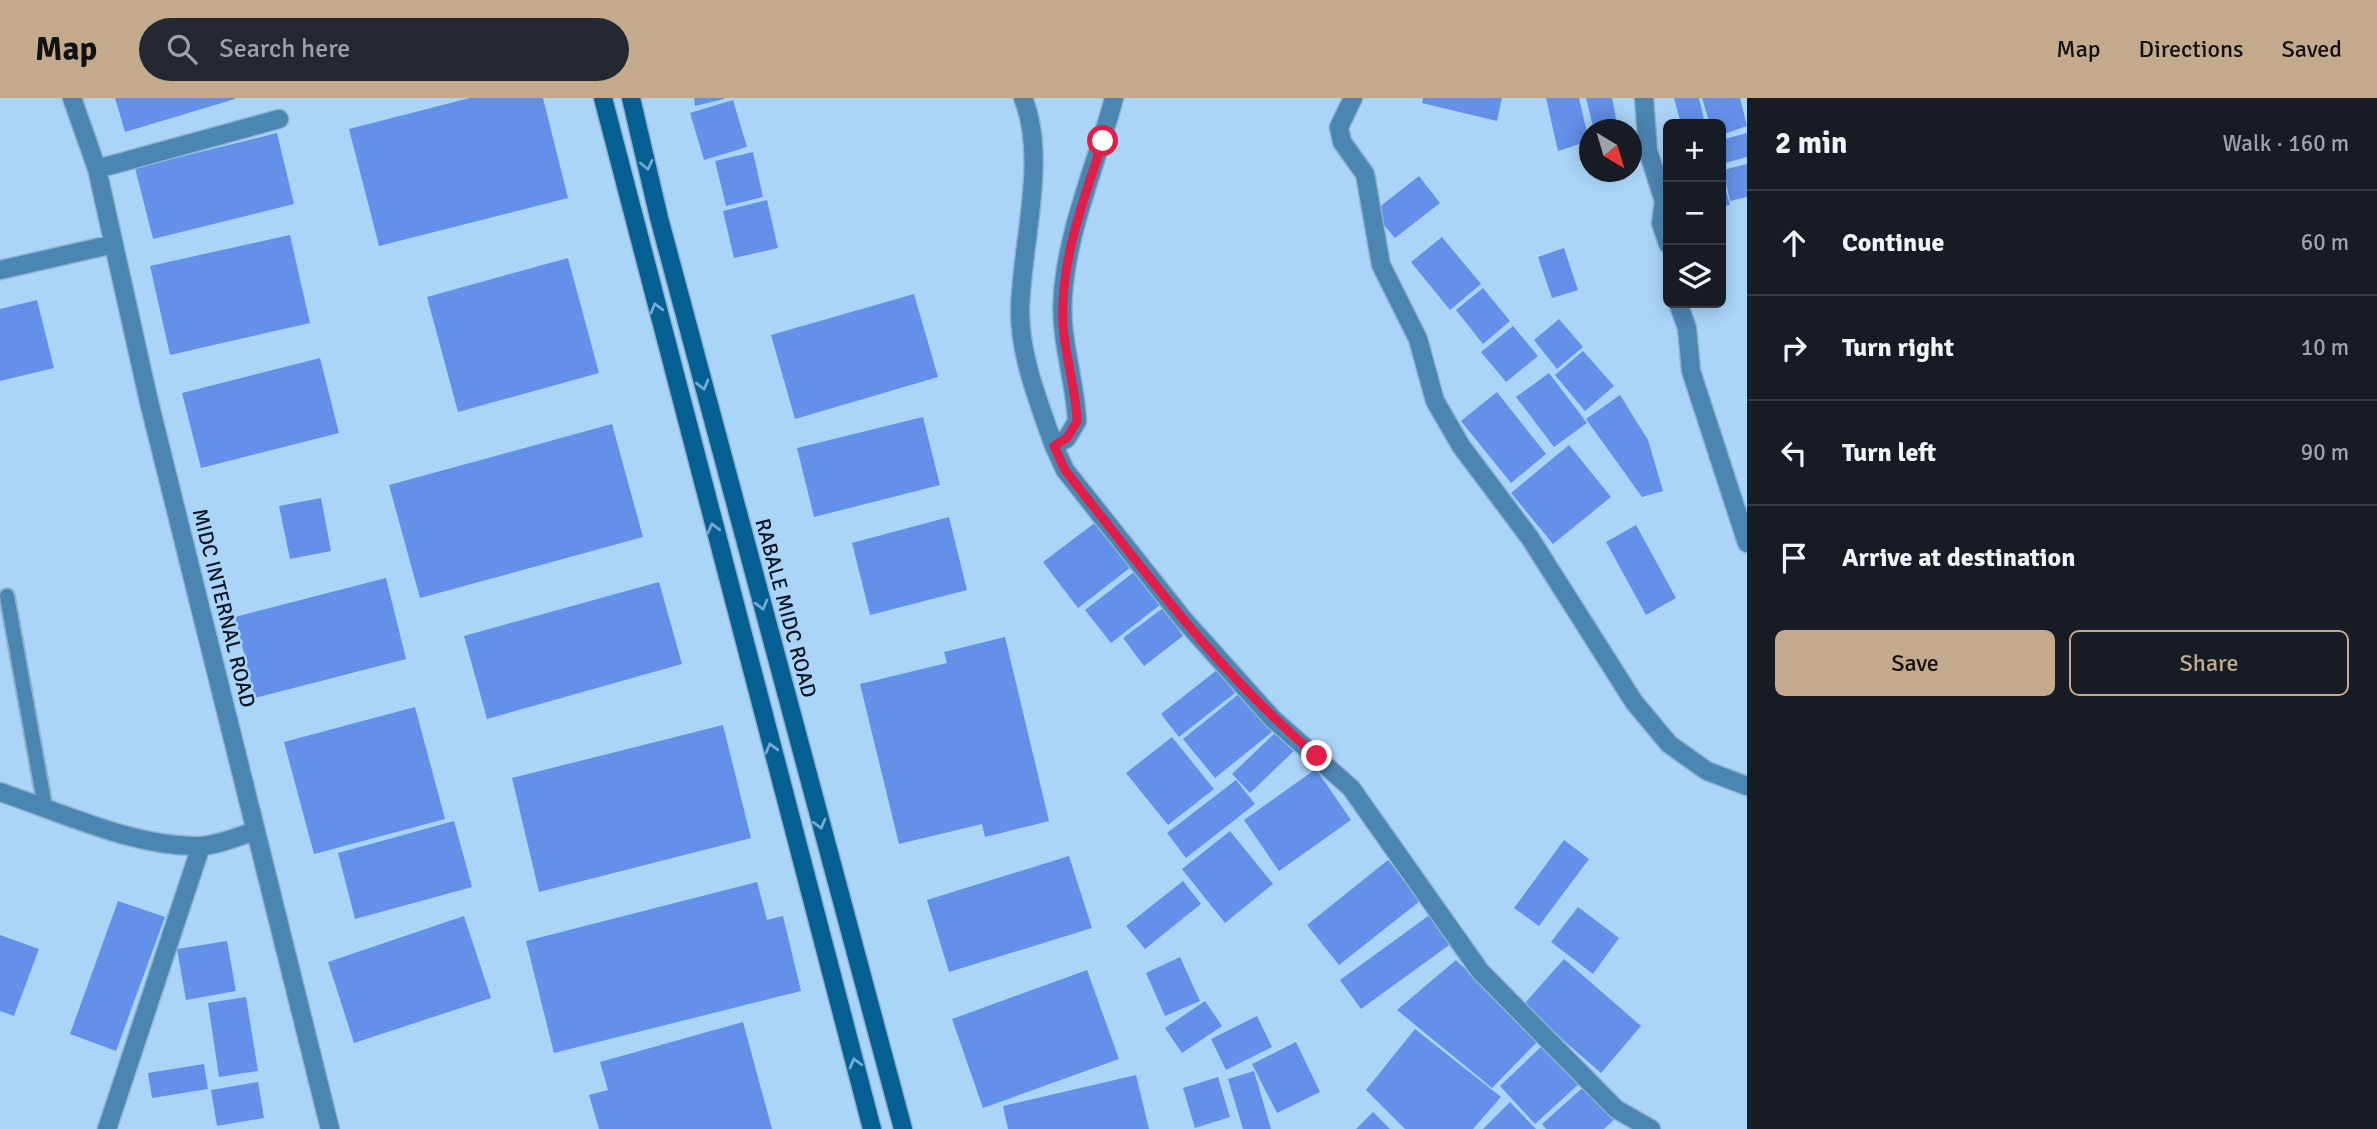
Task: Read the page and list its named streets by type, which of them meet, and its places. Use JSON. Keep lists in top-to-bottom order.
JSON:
{
  "streets": {
    "main road": ["RABALE MIDC ROAD"],
    "street": ["MIDC INTERNAL ROAD"]
  },
  "north": "bottom right",
  "page": {
    "header": "Map",
    "search": "Search here",
    "nav": ["Map", "Directions", "Saved"],
    "heading": ["2 min", "Walk · 160 m"],
    "map_buttons": ["+", "−"],
    "list": [
      ["Continue", "60 m"],
      ["Turn right", "10 m"],
      ["Turn left", "90 m"],
      "Arrive at destination"
    ],
    "buttons": ["Save", "Share"]
  }
}
